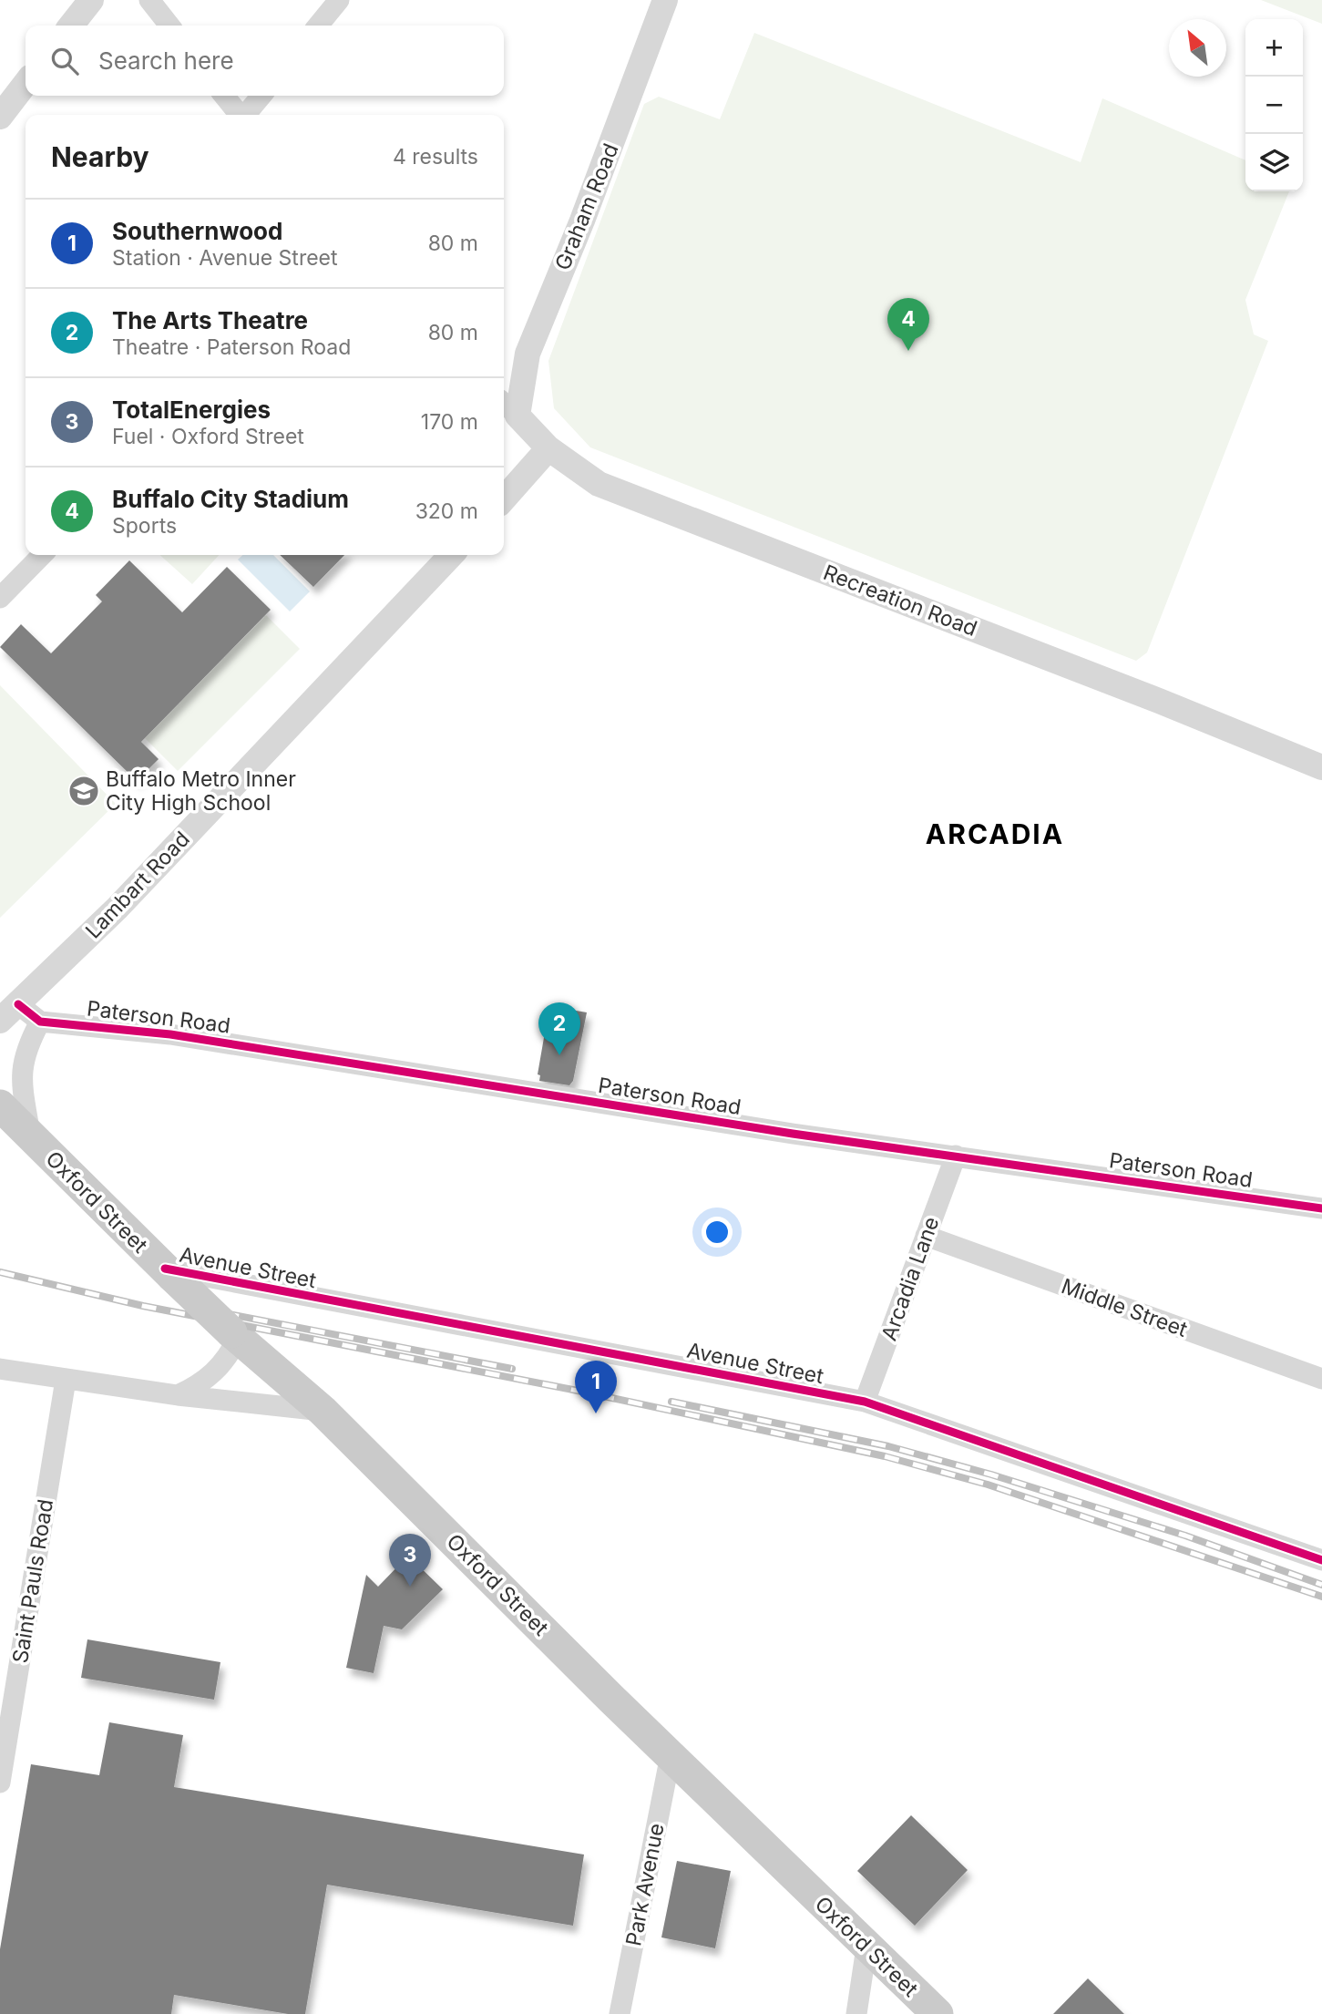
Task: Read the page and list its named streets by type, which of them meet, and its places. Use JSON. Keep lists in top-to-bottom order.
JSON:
{
  "streets": {
    "main road": ["Oxford Street"],
    "street": [
      "Graham Road",
      "Recreation Road",
      "Lambart Road",
      "Paterson Road",
      "Avenue Street",
      "Arcadia Lane",
      "Middle Street",
      "Saint Pauls Road",
      "Park Avenue"
    ]
  },
  "crossings": [
    ["Graham Road", "Recreation Road"],
    ["Paterson Road", "Arcadia Lane"],
    ["Oxford Street", "Avenue Street"],
    ["Oxford Street", "Park Avenue"],
    ["Avenue Street", "Arcadia Lane"],
    ["Arcadia Lane", "Middle Street"]
  ],
  "districts": ["ARCADIA"],
  "places": {
    "school or university": ["Buffalo Metro Inner City High School"]
  },
  "north": "top left",
  "page": {
    "map_buttons": ["+", "−"],
    "search": "Search here",
    "heading": ["Nearby", "4 results"],
    "list": [
      {
        "mark": "1",
        "name": "Southernwood",
        "note": "Station · Avenue Street",
        "value": "80 m"
      },
      {
        "mark": "2",
        "name": "The Arts Theatre",
        "note": "Theatre · Paterson Road",
        "value": "80 m"
      },
      {
        "mark": "3",
        "name": "TotalEnergies",
        "note": "Fuel · Oxford Street",
        "value": "170 m"
      },
      {
        "mark": "4",
        "name": "Buffalo City Stadium",
        "note": "Sports",
        "value": "320 m"
      }
    ],
    "pins": [
      "4",
      "2",
      "1",
      "3"
    ]
  }
}
